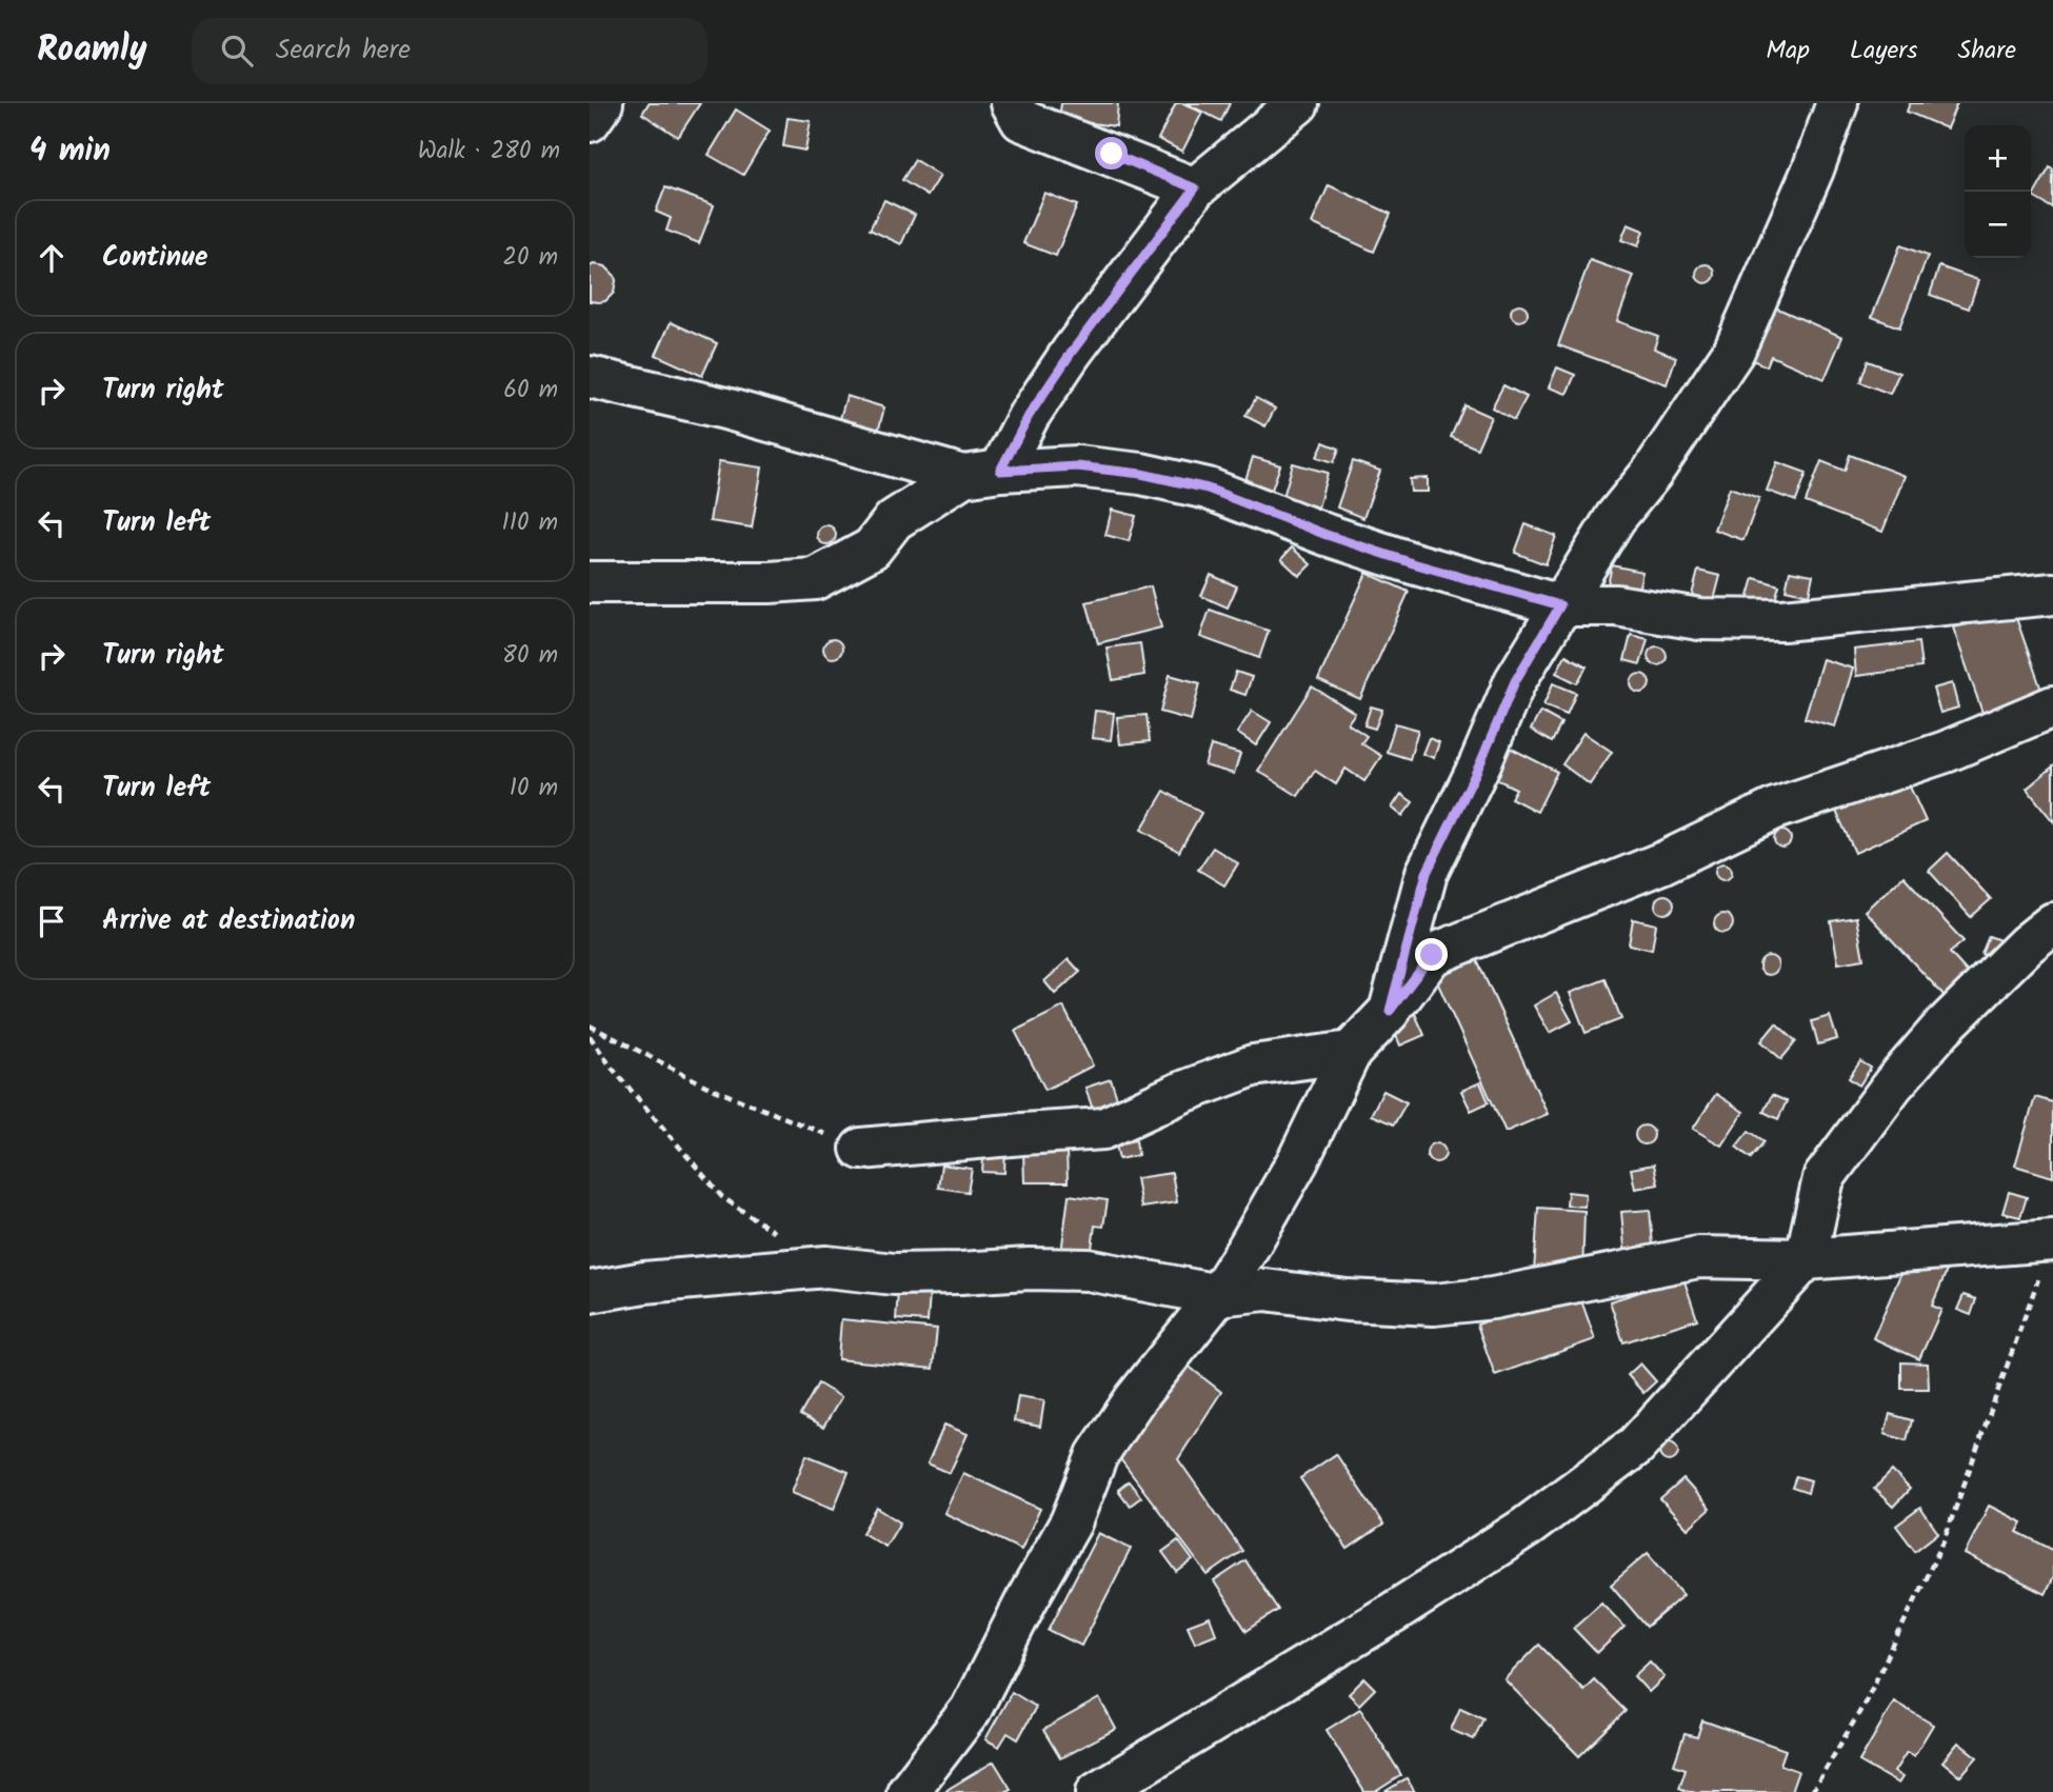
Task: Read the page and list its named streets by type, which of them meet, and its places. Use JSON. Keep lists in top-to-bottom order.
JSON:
{
  "page": {
    "header": "Roamly",
    "search": "Search here",
    "nav": ["Map", "Layers", "Share"],
    "heading": ["4 min", "Walk · 280 m"],
    "map_buttons": ["+", "−"],
    "list": [
      ["Continue", "20 m"],
      ["Turn right", "60 m"],
      ["Turn left", "110 m"],
      ["Turn right", "80 m"],
      ["Turn left", "10 m"],
      "Arrive at destination"
    ]
  }
}
